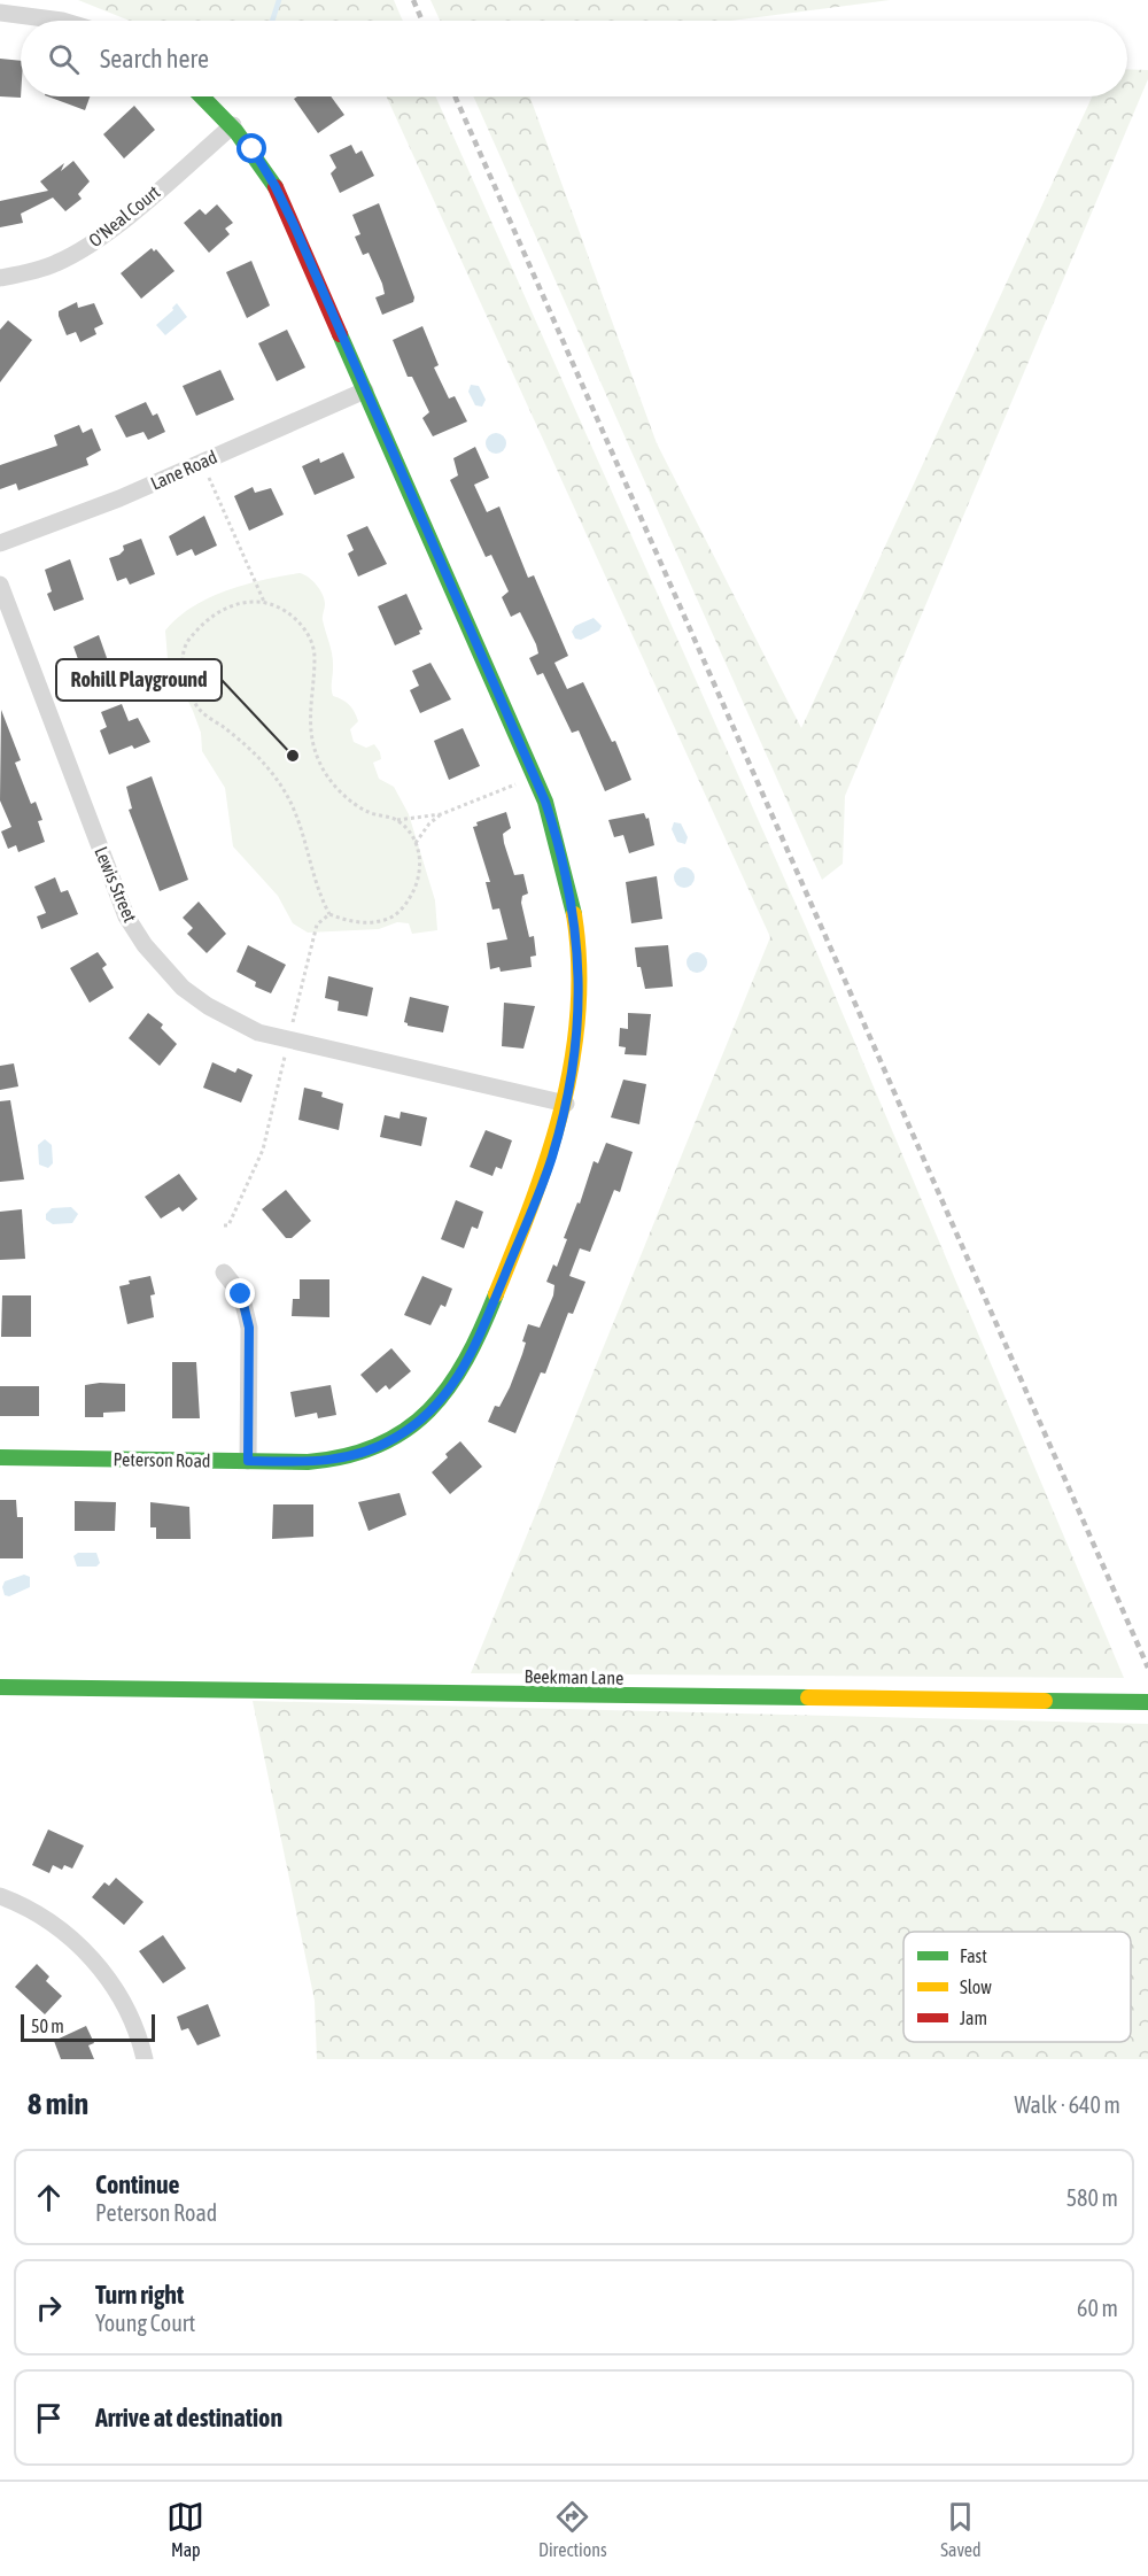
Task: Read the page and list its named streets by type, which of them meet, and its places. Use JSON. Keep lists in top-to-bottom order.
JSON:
{
  "streets": {
    "street": [
      "O'Neal Court",
      "Lane Road",
      "Lewis Street",
      "Peterson Road",
      "Beekman Lane"
    ]
  },
  "crossings": [
    ["O'Neal Court", "Peterson Road"],
    ["Lane Road", "Peterson Road"],
    ["Lewis Street", "Peterson Road"]
  ],
  "places": ["Rohill Playground"],
  "legend": ["Fast", "Slow", "Jam"],
  "scale_bar": "50 m",
  "page": {
    "search": "Search here",
    "scale": "50 m",
    "heading": ["8 min", "Walk · 640 m"],
    "list": [
      ["Continue", "Peterson Road", "580 m"],
      ["Turn right", "Young Court", "60 m"],
      "Arrive at destination"
    ],
    "nav": ["Map", "Directions", "Saved"]
  }
}
